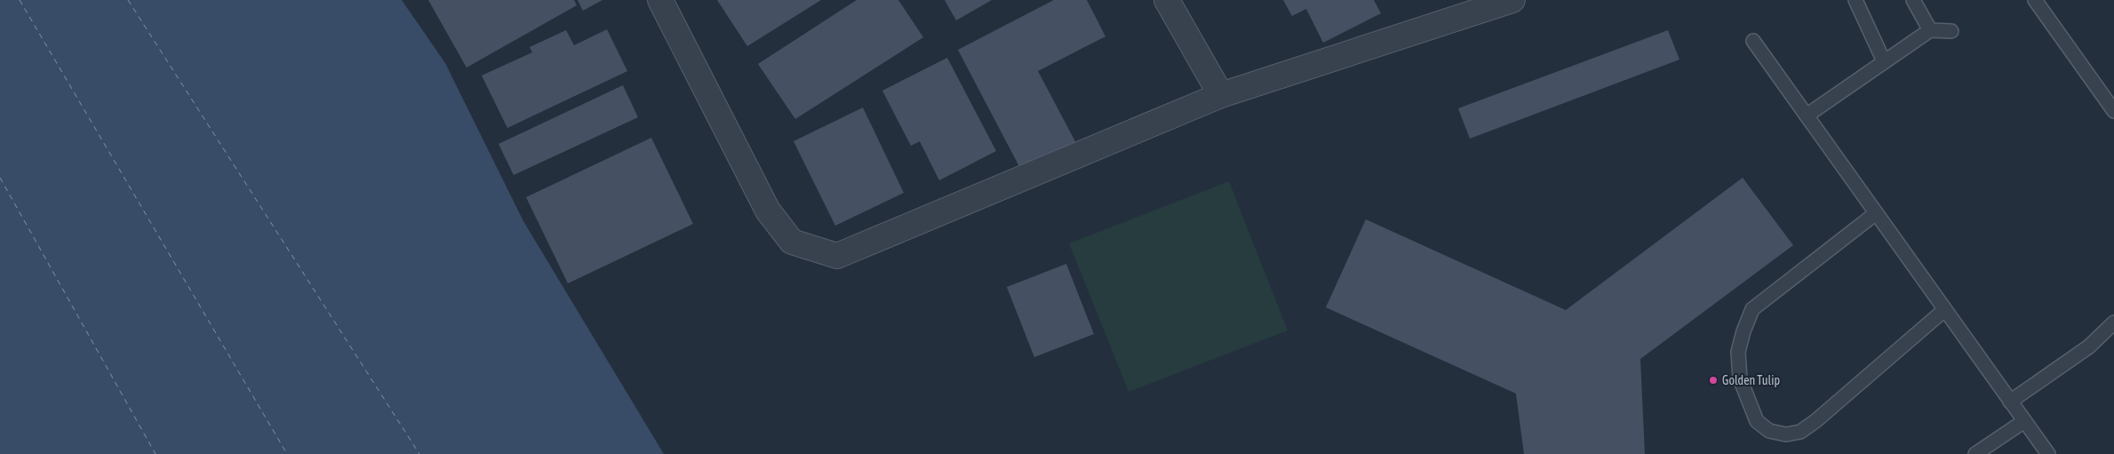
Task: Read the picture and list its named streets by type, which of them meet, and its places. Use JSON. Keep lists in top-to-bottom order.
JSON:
{
  "places": ["Golden Tulip"]
}
